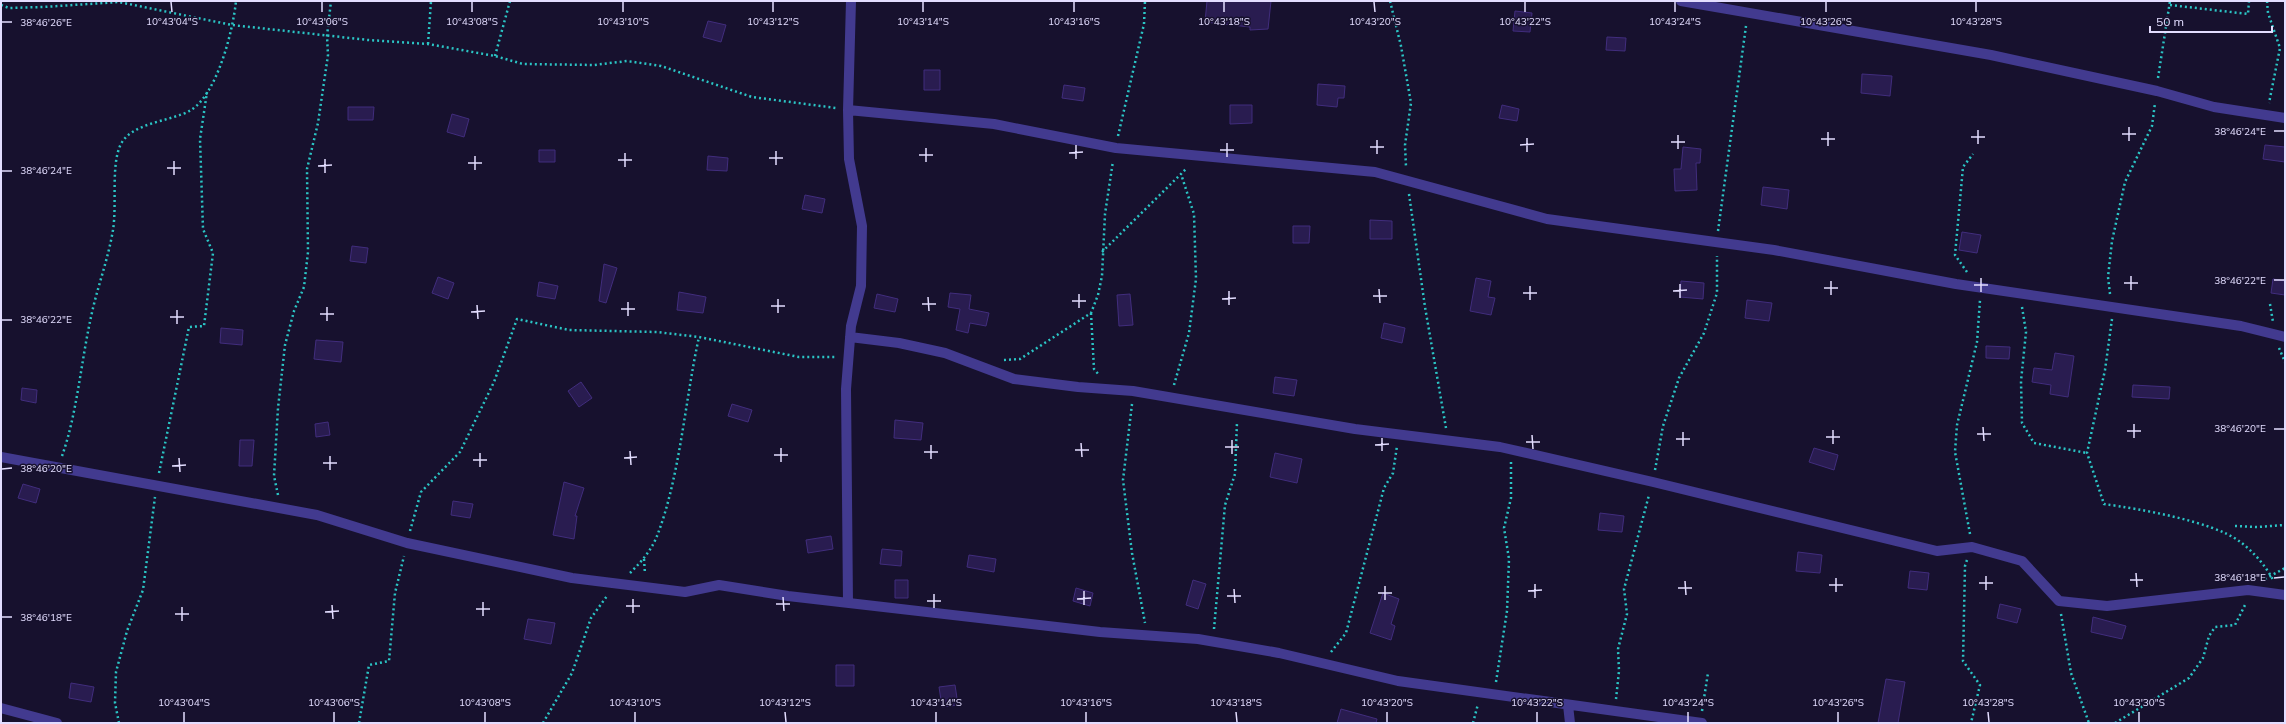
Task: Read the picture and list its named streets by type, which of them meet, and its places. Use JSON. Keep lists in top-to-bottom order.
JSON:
{
  "scale_bar": "50 m",
  "coordinates": [
    "10°43'04\"S",
    "10°43'06\"S",
    "10°43'08\"S",
    "10°43'10\"S",
    "10°43'12\"S",
    "10°43'14\"S",
    "10°43'16\"S",
    "10°43'18\"S",
    "10°43'20\"S",
    "10°43'22\"S",
    "10°43'24\"S",
    "10°43'26\"S",
    "10°43'28\"S",
    "38°46'26\"E",
    "38°46'24\"E",
    "38°46'22\"E",
    "38°46'20\"E",
    "38°46'18\"E",
    "10°43'30\"S"
  ]
}
